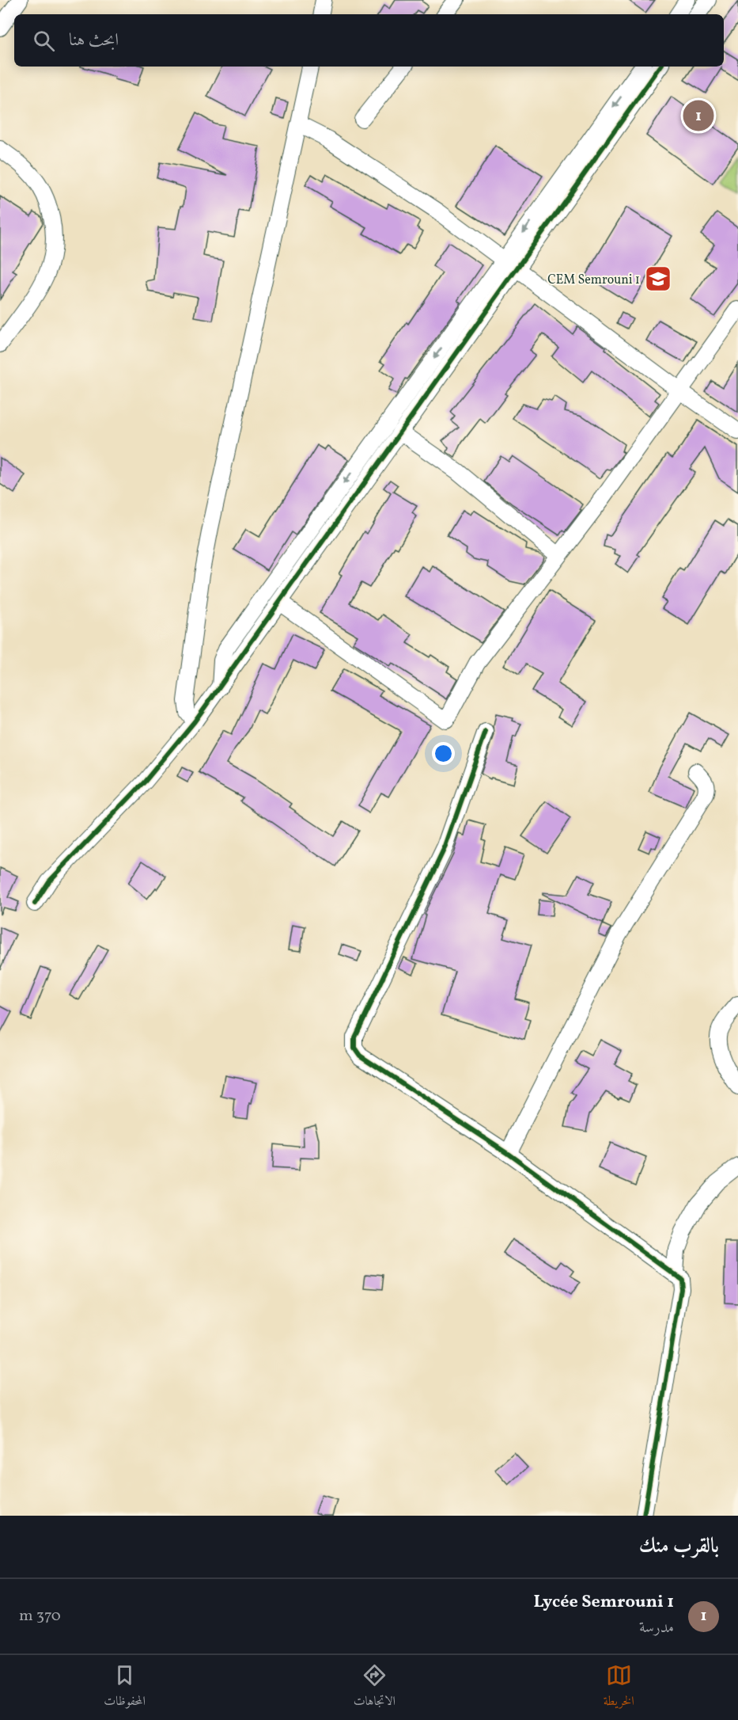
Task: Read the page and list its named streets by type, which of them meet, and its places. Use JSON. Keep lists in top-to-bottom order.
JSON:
{
  "places": {
    "school or university": ["CEM Semrouni 1"]
  },
  "page": {
    "search": "ابحث هنا",
    "pins": "1",
    "heading": "بالقرب منك",
    "list": [
      {
        "mark": "1",
        "name": "Lycée Semrouni 1",
        "note": "مدرسة",
        "value": "370 m"
      }
    ],
    "nav": ["الخريطة", "الاتجاهات", "المحفوظات"]
  }
}
